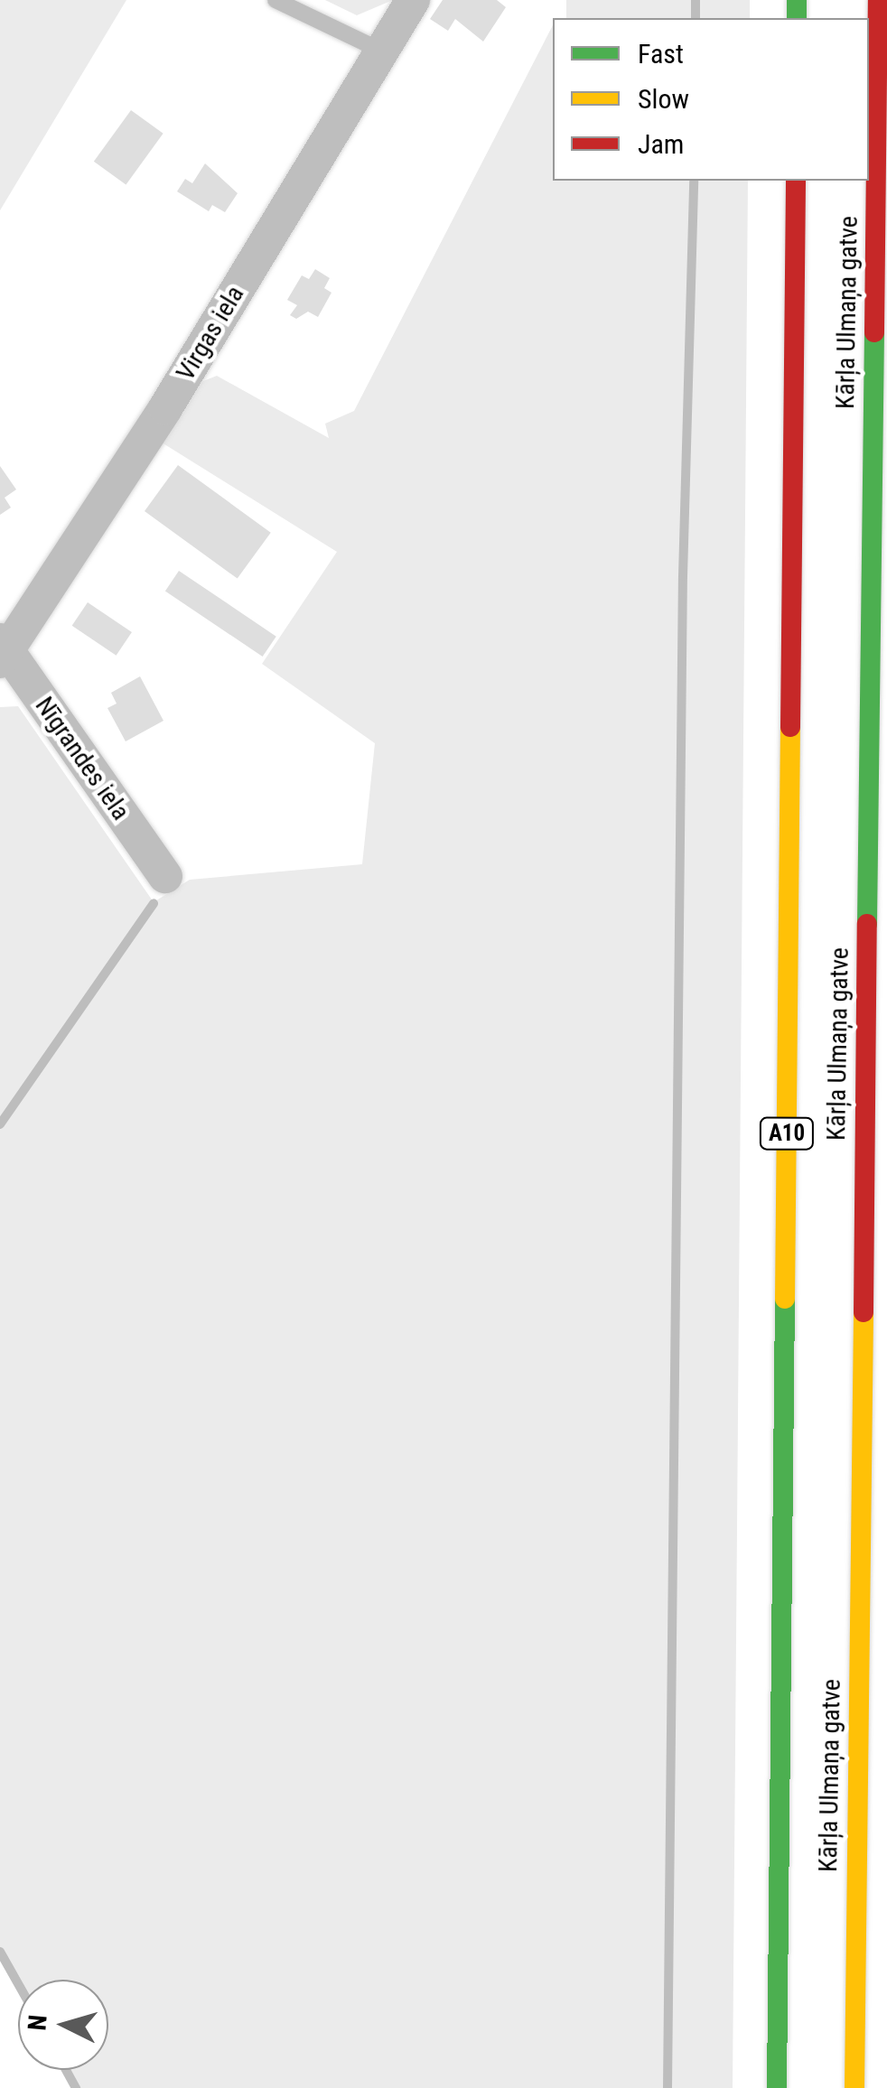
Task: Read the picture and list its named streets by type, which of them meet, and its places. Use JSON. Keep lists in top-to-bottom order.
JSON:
{
  "streets": {
    "highway": ["Kārļa Ulmaņa gatve", "A10"],
    "street": ["Virgas iela", "Nīgrandes iela"]
  },
  "crossings": [
    ["Virgas iela", "Nīgrandes iela"]
  ],
  "legend": ["Fast", "Slow", "Jam"],
  "north": "left"
}
